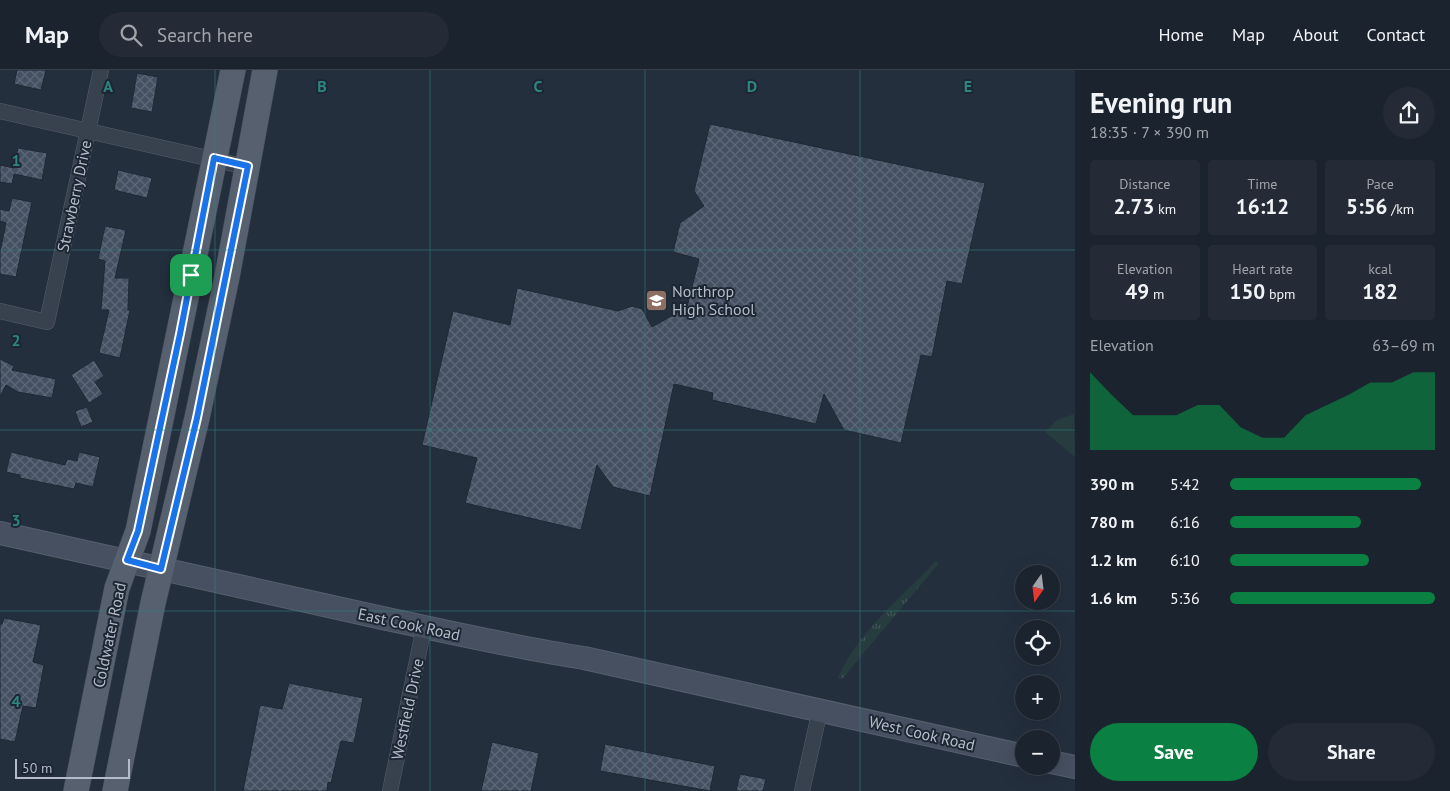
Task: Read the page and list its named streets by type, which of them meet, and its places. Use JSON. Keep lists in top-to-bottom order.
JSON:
{
  "streets": {
    "main road": ["East Cook Road", "Coldwater Road", "West Cook Road"],
    "street": ["Strawberry Drive", "Westfield Drive"]
  },
  "crossings": [
    ["East Cook Road", "Coldwater Road"],
    ["East Cook Road", "Westfield Drive"],
    ["East Cook Road", "West Cook Road"]
  ],
  "places": {
    "school or university": ["Northrop High School"]
  },
  "scale_bar": "50 m",
  "north": "bottom",
  "page": {
    "header": "Map",
    "search": "Search here",
    "nav": [
      "Home",
      "Map",
      "About",
      "Contact"
    ],
    "heading": ["Evening run", "18:35 · 7 × 390 m"],
    "stats": [
      ["Distance", "2.73 km"],
      ["Time", "16:12"],
      ["Pace", "5:56 /km"],
      ["Elevation", "49 m"],
      ["Heart rate", "150 bpm"],
      ["kcal", "182"]
    ],
    "chart": ["Elevation", "63–69 m"],
    "list": [
      {
        "name": "390 m",
        "note": "5:42"
      },
      {
        "name": "780 m",
        "note": "6:16"
      },
      {
        "name": "1.2 km",
        "note": "6:10"
      },
      {
        "name": "1.6 km",
        "note": "5:36"
      }
    ],
    "map_buttons": ["+", "−"],
    "buttons": ["Save", "Share"],
    "scale": "50 m"
  },
  "grid": {
    "columns": [
      "A",
      "B",
      "C",
      "D",
      "E"
    ],
    "rows": [
      "1",
      "2",
      "3",
      "4"
    ]
  }
}
